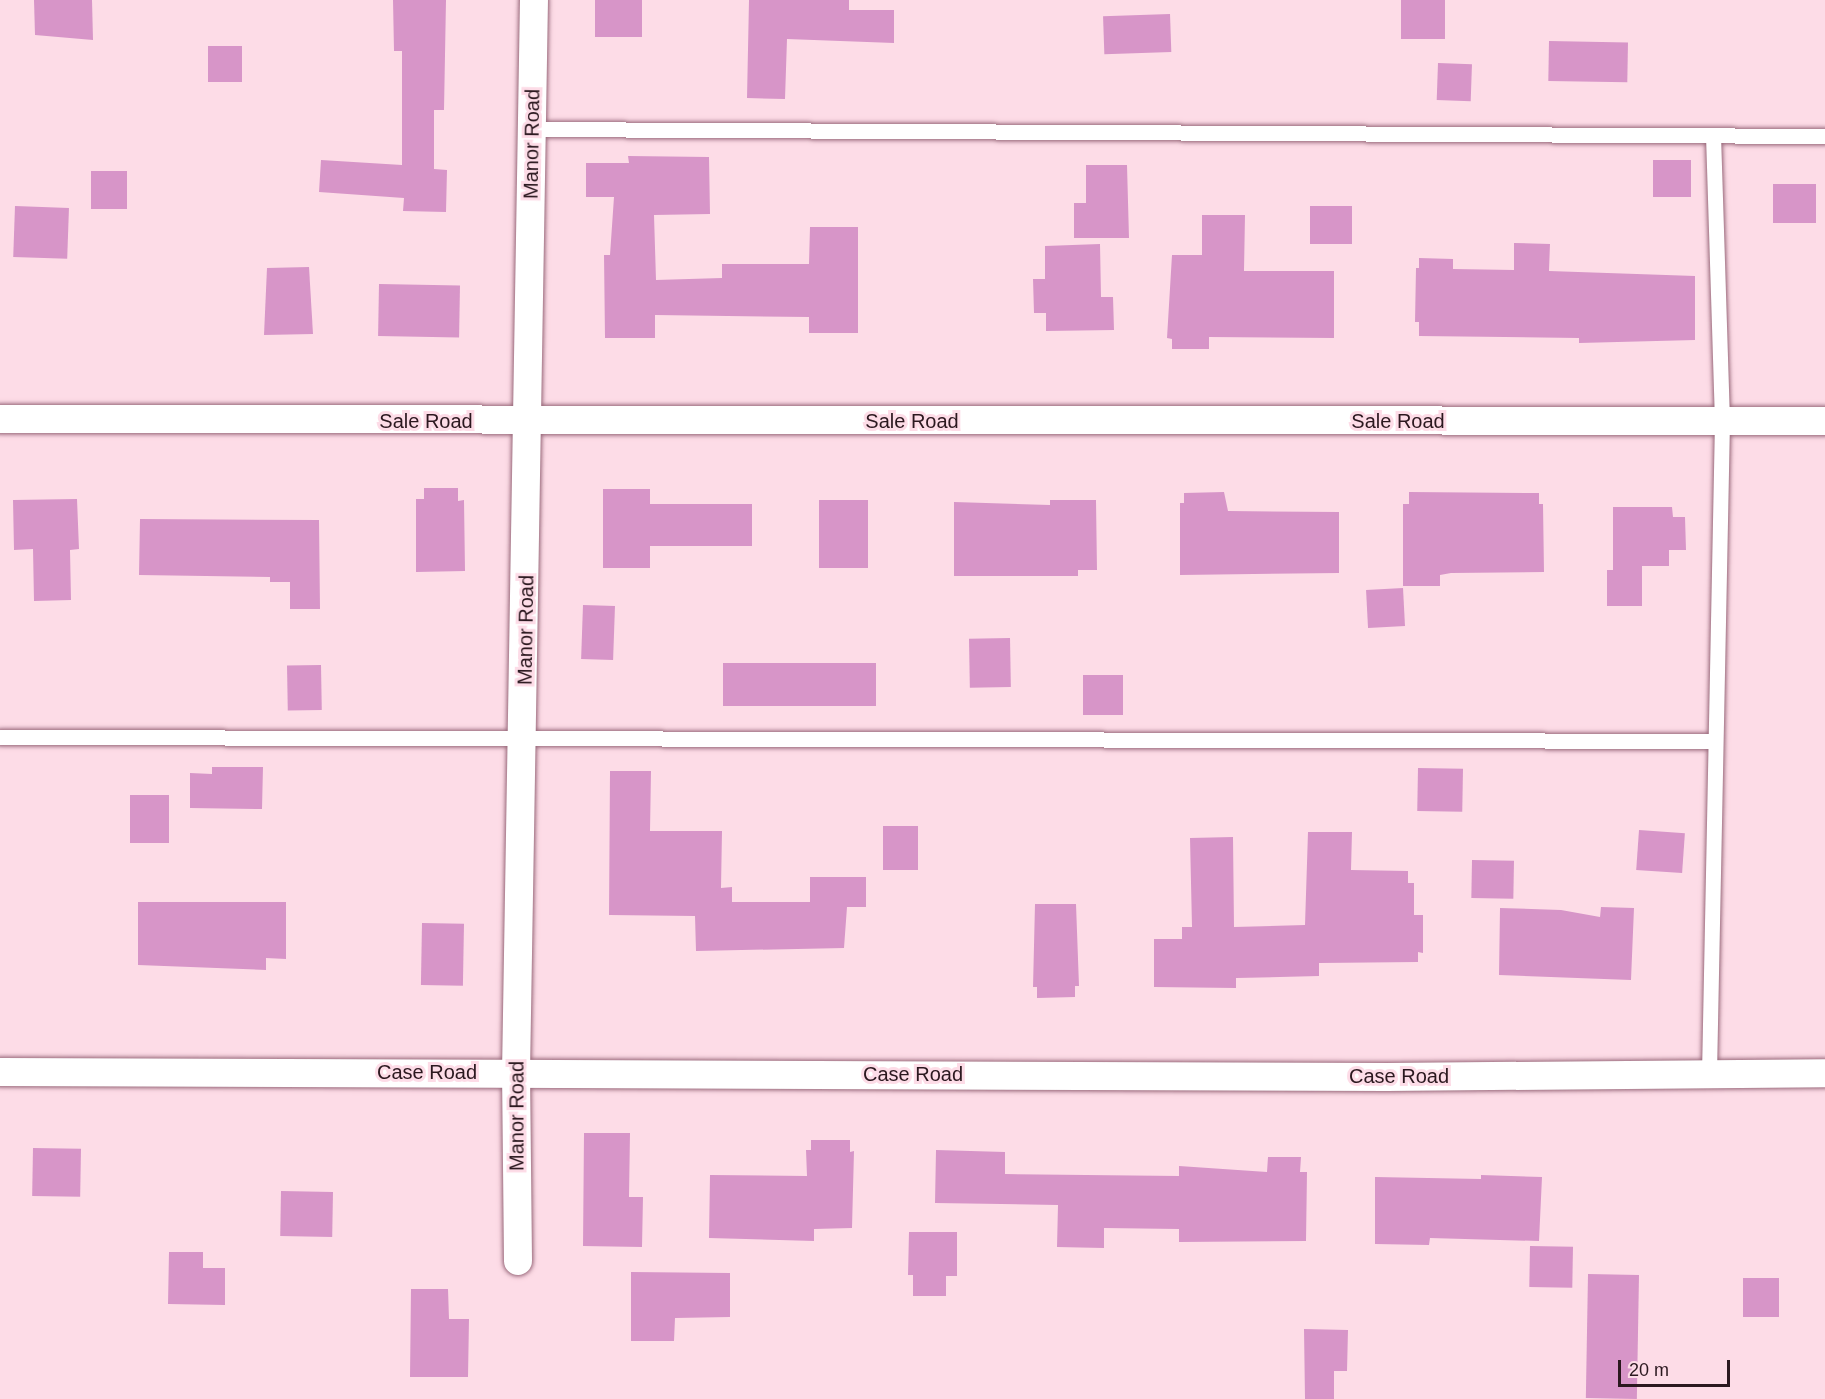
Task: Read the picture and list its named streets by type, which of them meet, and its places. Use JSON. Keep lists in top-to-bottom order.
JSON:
{
  "streets": {
    "street": ["Manor Road", "Sale Road", "Case Road"]
  },
  "crossings": [
    ["Manor Road", "Sale Road"],
    ["Manor Road", "Case Road"]
  ],
  "scale_bar": "20 m"
}
